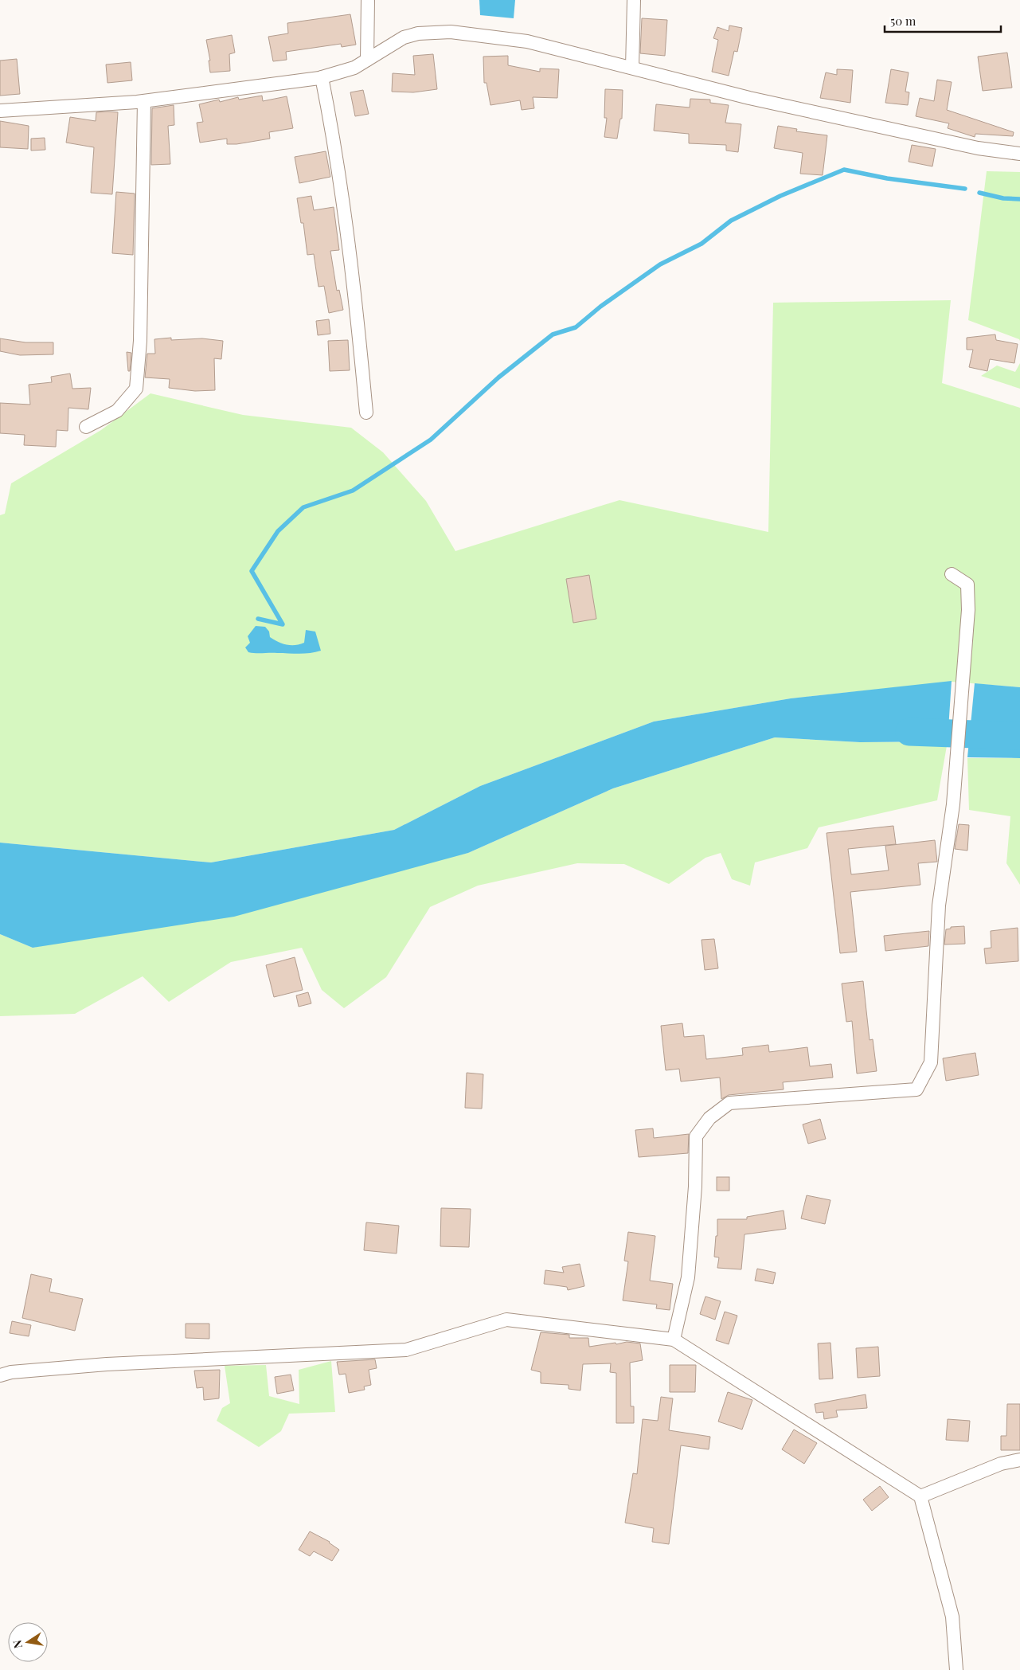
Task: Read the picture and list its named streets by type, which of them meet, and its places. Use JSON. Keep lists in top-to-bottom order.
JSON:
{
  "scale_bar": "50 m",
  "north": "left"
}
